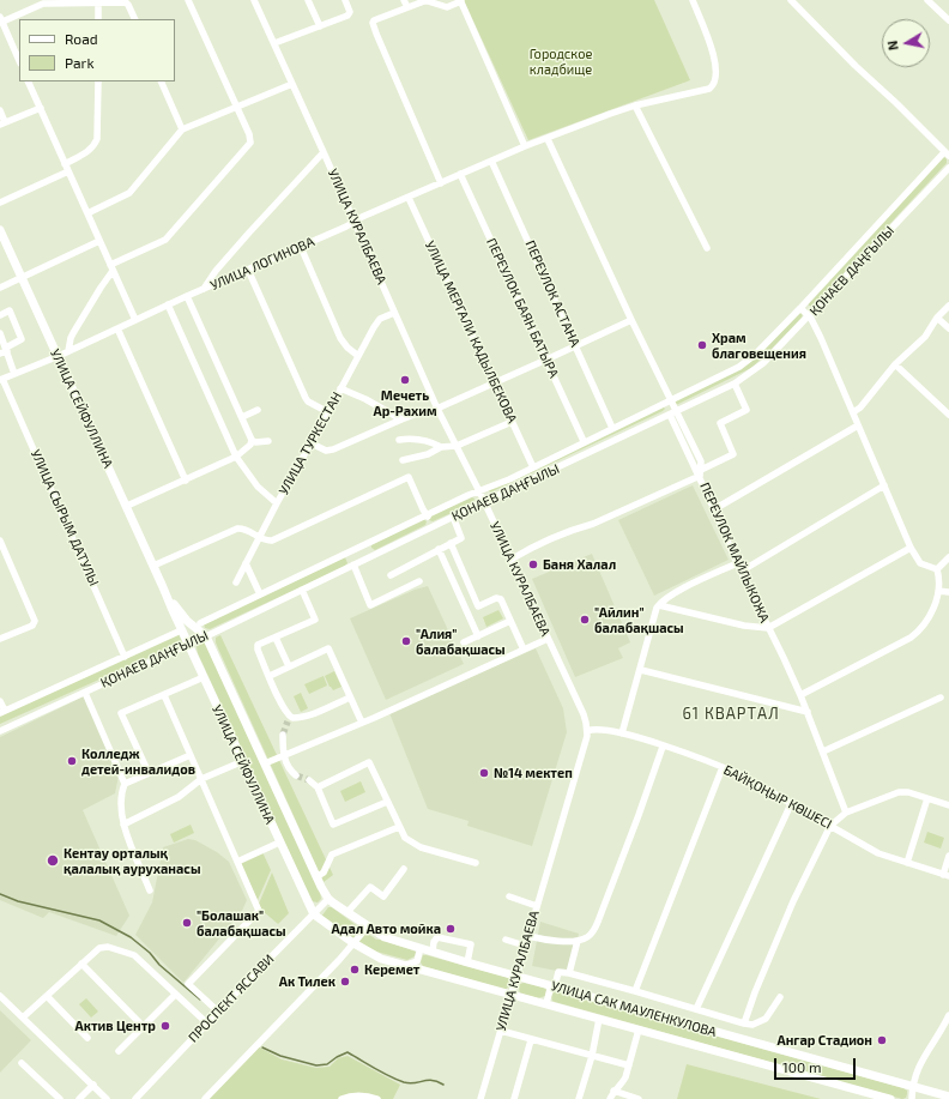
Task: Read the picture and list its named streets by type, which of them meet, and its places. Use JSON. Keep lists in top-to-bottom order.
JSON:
{
  "streets": {
    "main road": ["ҚОНАЕВ ДАҢҒЫЛЫ", "УЛИЦА СЕЙФУЛЛИНА", "УЛИЦА САК МАУЛЕНКУЛОВА"],
    "street": [
      "УЛИЦА КУРАЛБАЕВА",
      "УЛИЦА ЛОГИНОВА",
      "ПЕРЕУЛОК АСТАНА",
      "ПЕРЕУЛОК БАЯН БАТЫРА",
      "УЛИЦА МЕРГАЛИ КАДЫЛБЕКОВА",
      "УЛИЦА ТУРКЕСТАН",
      "УЛИЦА СЫРЫМ ДАТУЛЫ",
      "ПЕРЕУЛОК МАЙЛЫКОЖА",
      "БАЙҚОҢЫР КӨШЕСІ",
      "ПРОСПЕКТ ЯССАВИ"
    ]
  },
  "crossings": [
    ["УЛИЦА КУРАЛБАЕВА", "УЛИЦА ЛОГИНОВА"],
    ["УЛИЦА КУРАЛБАЕВА", "ҚОНАЕВ ДАҢҒЫЛЫ"],
    ["УЛИЦА КУРАЛБАЕВА", "УЛИЦА ТУРКЕСТАН"],
    ["УЛИЦА КУРАЛБАЕВА", "БАЙҚОҢЫР КӨШЕСІ"],
    ["УЛИЦА КУРАЛБАЕВА", "УЛИЦА САК МАУЛЕНКУЛОВА"],
    ["УЛИЦА ЛОГИНОВА", "ПЕРЕУЛОК АСТАНА"],
    ["УЛИЦА ЛОГИНОВА", "ПЕРЕУЛОК БАЯН БАТЫРА"],
    ["УЛИЦА ЛОГИНОВА", "УЛИЦА МЕРГАЛИ КАДЫЛБЕКОВА"],
    ["УЛИЦА ЛОГИНОВА", "УЛИЦА СЕЙФУЛЛИНА"],
    ["УЛИЦА ЛОГИНОВА", "УЛИЦА СЫРЫМ ДАТУЛЫ"],
    ["ҚОНАЕВ ДАҢҒЫЛЫ", "ПЕРЕУЛОК АСТАНА"],
    ["ҚОНАЕВ ДАҢҒЫЛЫ", "ПЕРЕУЛОК БАЯН БАТЫРА"],
    ["ҚОНАЕВ ДАҢҒЫЛЫ", "УЛИЦА МЕРГАЛИ КАДЫЛБЕКОВА"],
    ["ҚОНАЕВ ДАҢҒЫЛЫ", "УЛИЦА СЕЙФУЛЛИНА"],
    ["ҚОНАЕВ ДАҢҒЫЛЫ", "УЛИЦА СЫРЫМ ДАТУЛЫ"],
    ["ҚОНАЕВ ДАҢҒЫЛЫ", "ПЕРЕУЛОК МАЙЛЫКОЖА"],
    ["УЛИЦА СЕЙФУЛЛИНА", "ПРОСПЕКТ ЯССАВИ"],
    ["УЛИЦА СЕЙФУЛЛИНА", "УЛИЦА САК МАУЛЕНКУЛОВА"],
    ["ПРОСПЕКТ ЯССАВИ", "УЛИЦА САК МАУЛЕНКУЛОВА"]
  ],
  "districts": ["61 КВАРТАЛ"],
  "parks": ["Городское кладбище"],
  "places": [
    "Храм благовещения",
    "Мечеть Ар-Рахим",
    "Баня Халал",
    "\"Айлин\" балабақшасы",
    "\"Алия\" балабақшасы",
    "Колледж детей-инвалидов",
    "№14 мектеп",
    "Кентау орталық қалалық ауруханасы",
    "\"Болашак\" балабақшасы",
    "Адал Авто мойка",
    "Керемет",
    "Ак Тилек",
    "Актив Центр",
    "Ангар Стадион"
  ],
  "legend": ["Road", "Park"],
  "scale_bar": "100 m",
  "north": "left"
}
